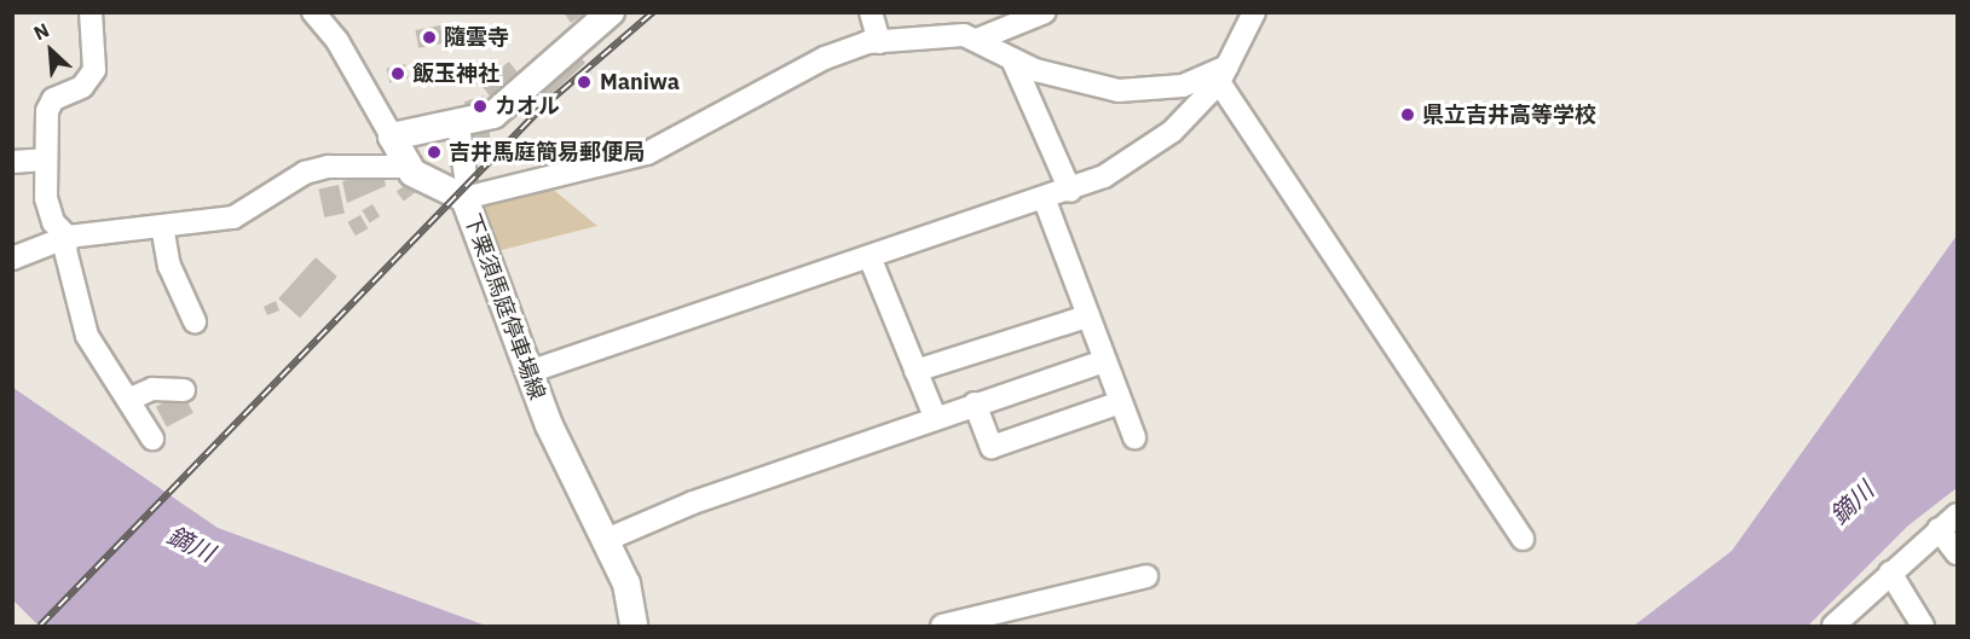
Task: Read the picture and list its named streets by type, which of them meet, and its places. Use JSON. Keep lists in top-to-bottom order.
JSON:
{
  "streets": {
    "main road": ["下栗須馬庭停車場線"]
  },
  "water": ["鏑川"],
  "places": [
    "隨雲寺",
    "飯玉神社",
    "Maniwa",
    "カオル",
    "県立吉井高等学校",
    "吉井馬庭簡易郵便局"
  ],
  "north": "top left"
}
